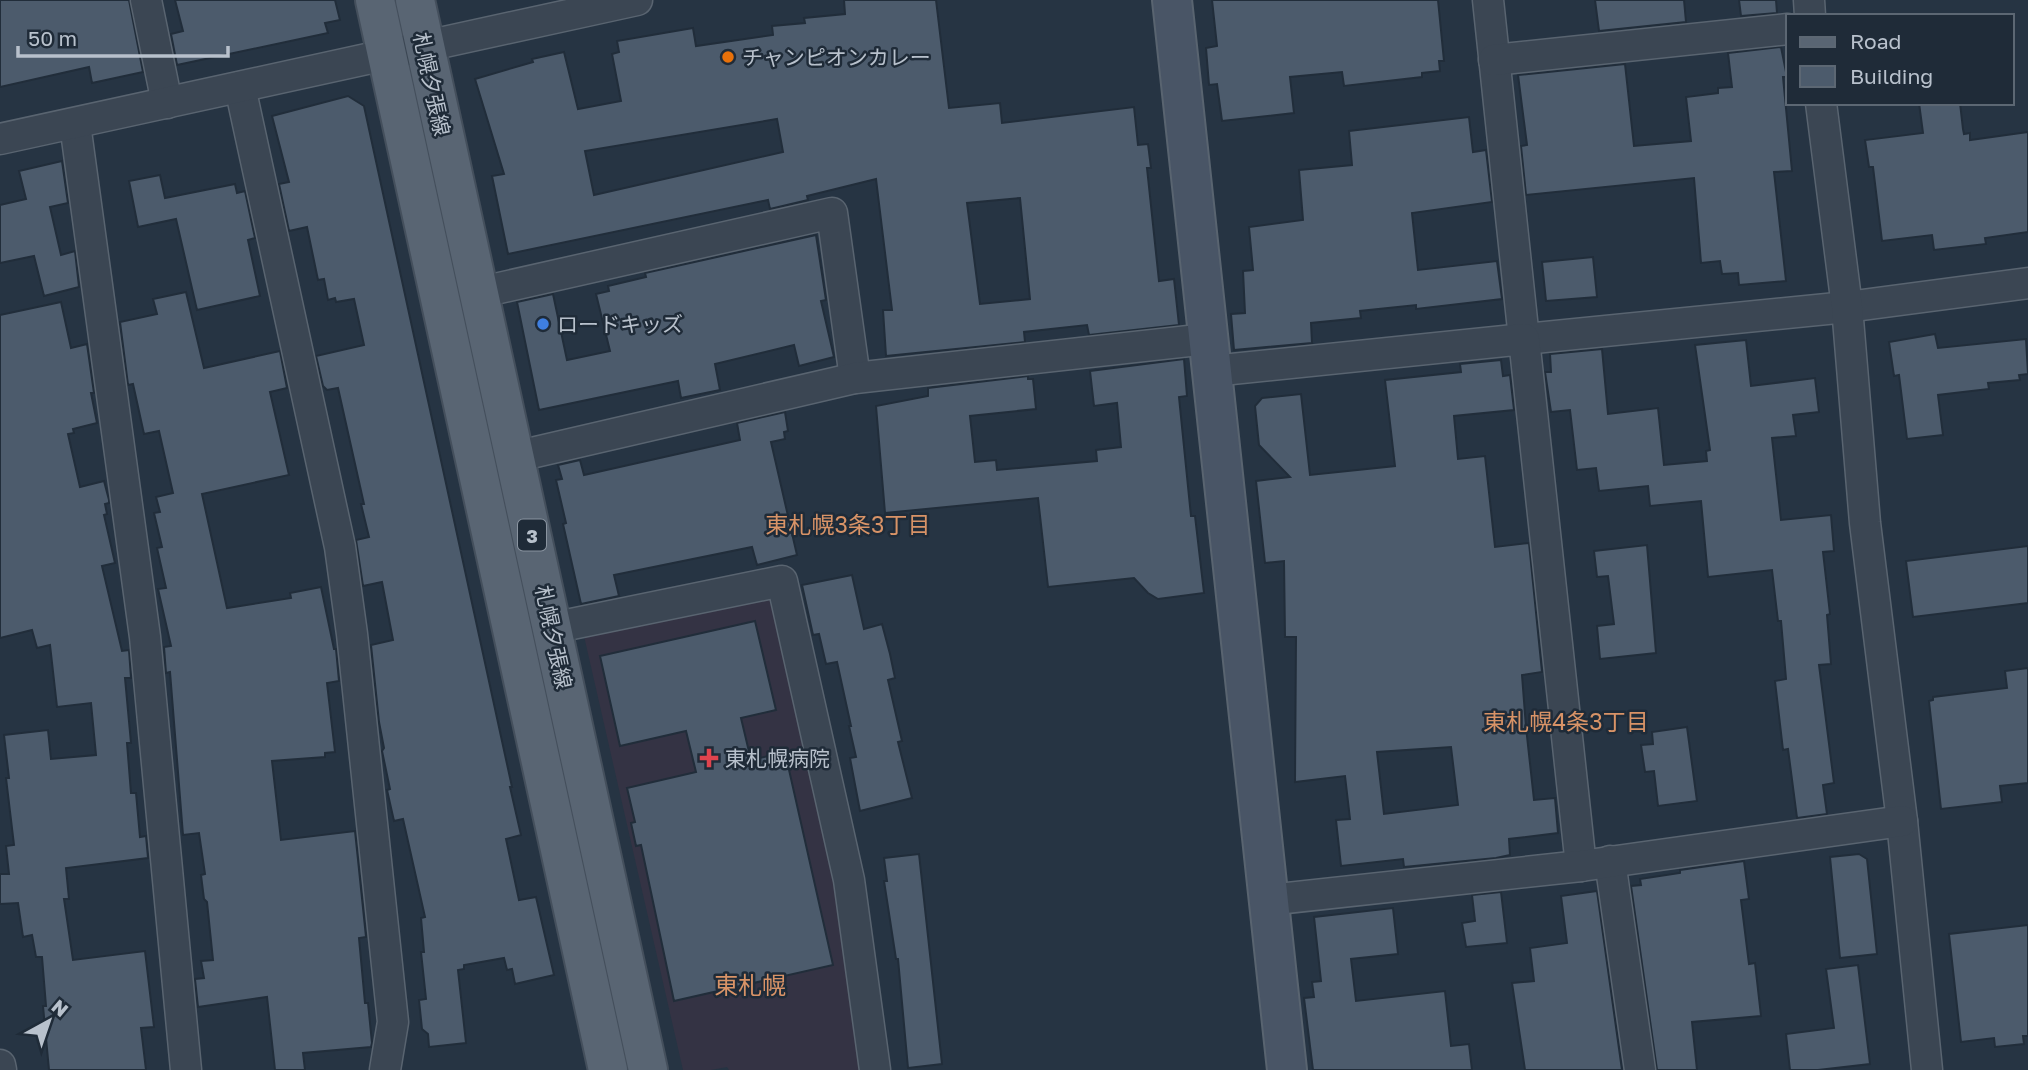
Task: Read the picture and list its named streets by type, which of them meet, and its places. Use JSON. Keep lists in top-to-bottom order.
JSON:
{
  "streets": {
    "main road": ["札幌夕張線", "3"]
  },
  "districts": ["東札幌3条3丁目", "東札幌4条3丁目", "東札幌"],
  "places": {
    "other": ["チャンピオンカレー", "ロードキッズ"],
    "health": ["東札幌病院"]
  },
  "legend": ["Road", "Building"],
  "scale_bar": "50 m",
  "north": "top right"
}
